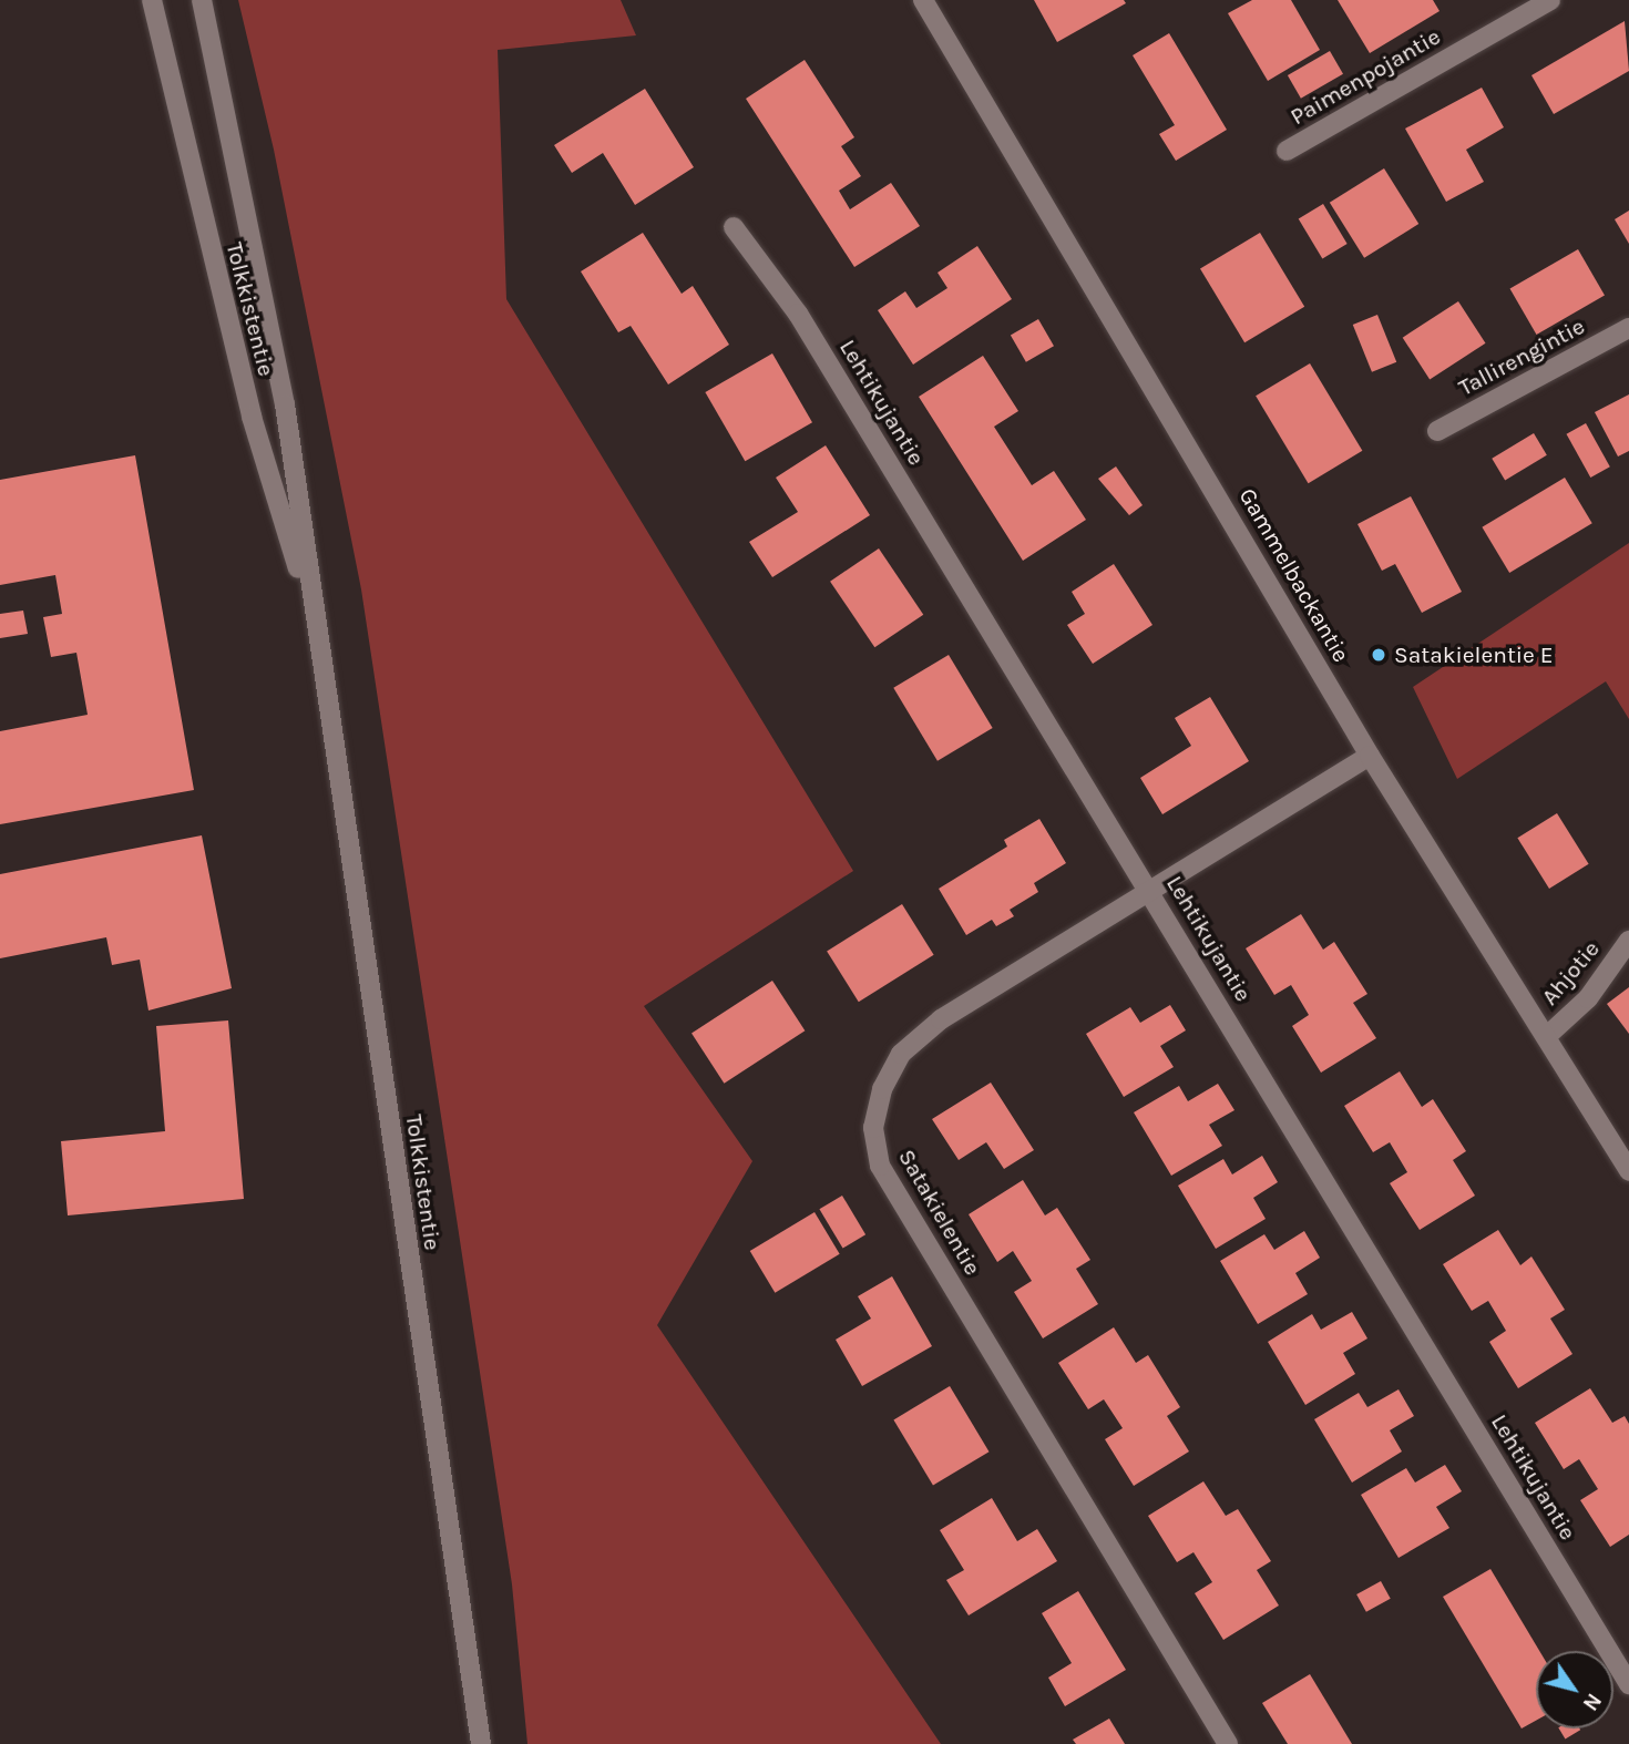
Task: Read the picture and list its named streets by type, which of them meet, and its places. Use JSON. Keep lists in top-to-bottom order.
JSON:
{
  "streets": {
    "street": [
      "Paimenpojantie",
      "Tolkkistentie",
      "Tallirengintie",
      "Lehtikujantie",
      "Gammelbackantie",
      "Ahjotie",
      "Satakielentie"
    ]
  },
  "crossings": [
    ["Lehtikujantie", "Satakielentie"],
    ["Gammelbackantie", "Ahjotie"],
    ["Gammelbackantie", "Satakielentie"]
  ],
  "places": ["Satakielentie E"],
  "north": "bottom right"
}
